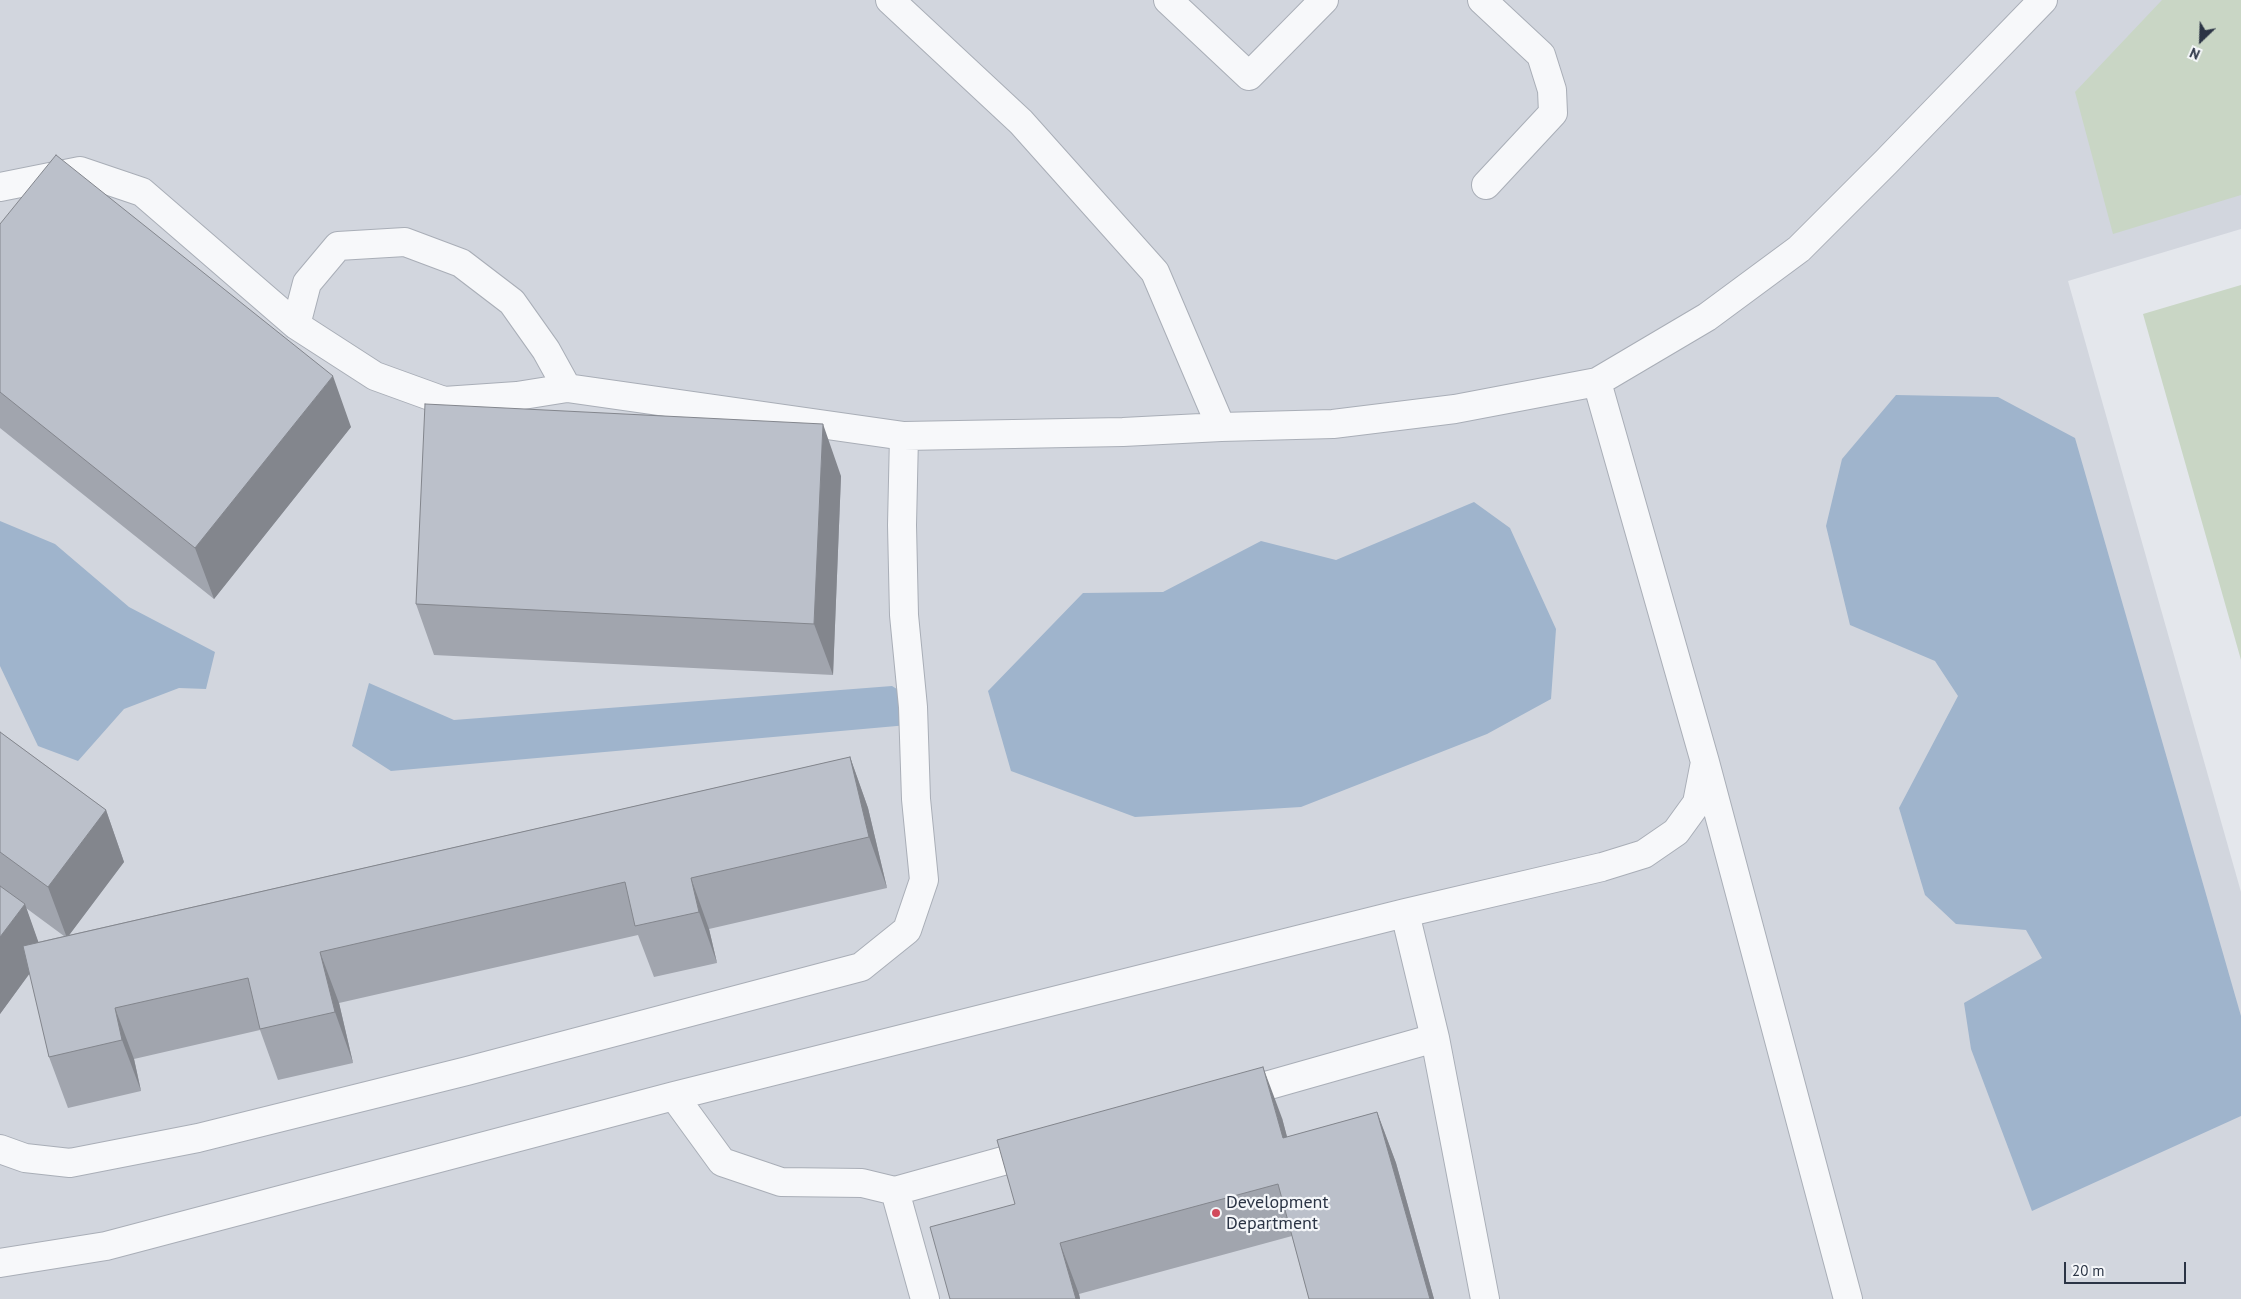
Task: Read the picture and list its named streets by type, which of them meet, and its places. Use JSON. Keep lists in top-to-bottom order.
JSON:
{
  "places": ["Development Department"],
  "scale_bar": "20 m",
  "north": "bottom left"
}
